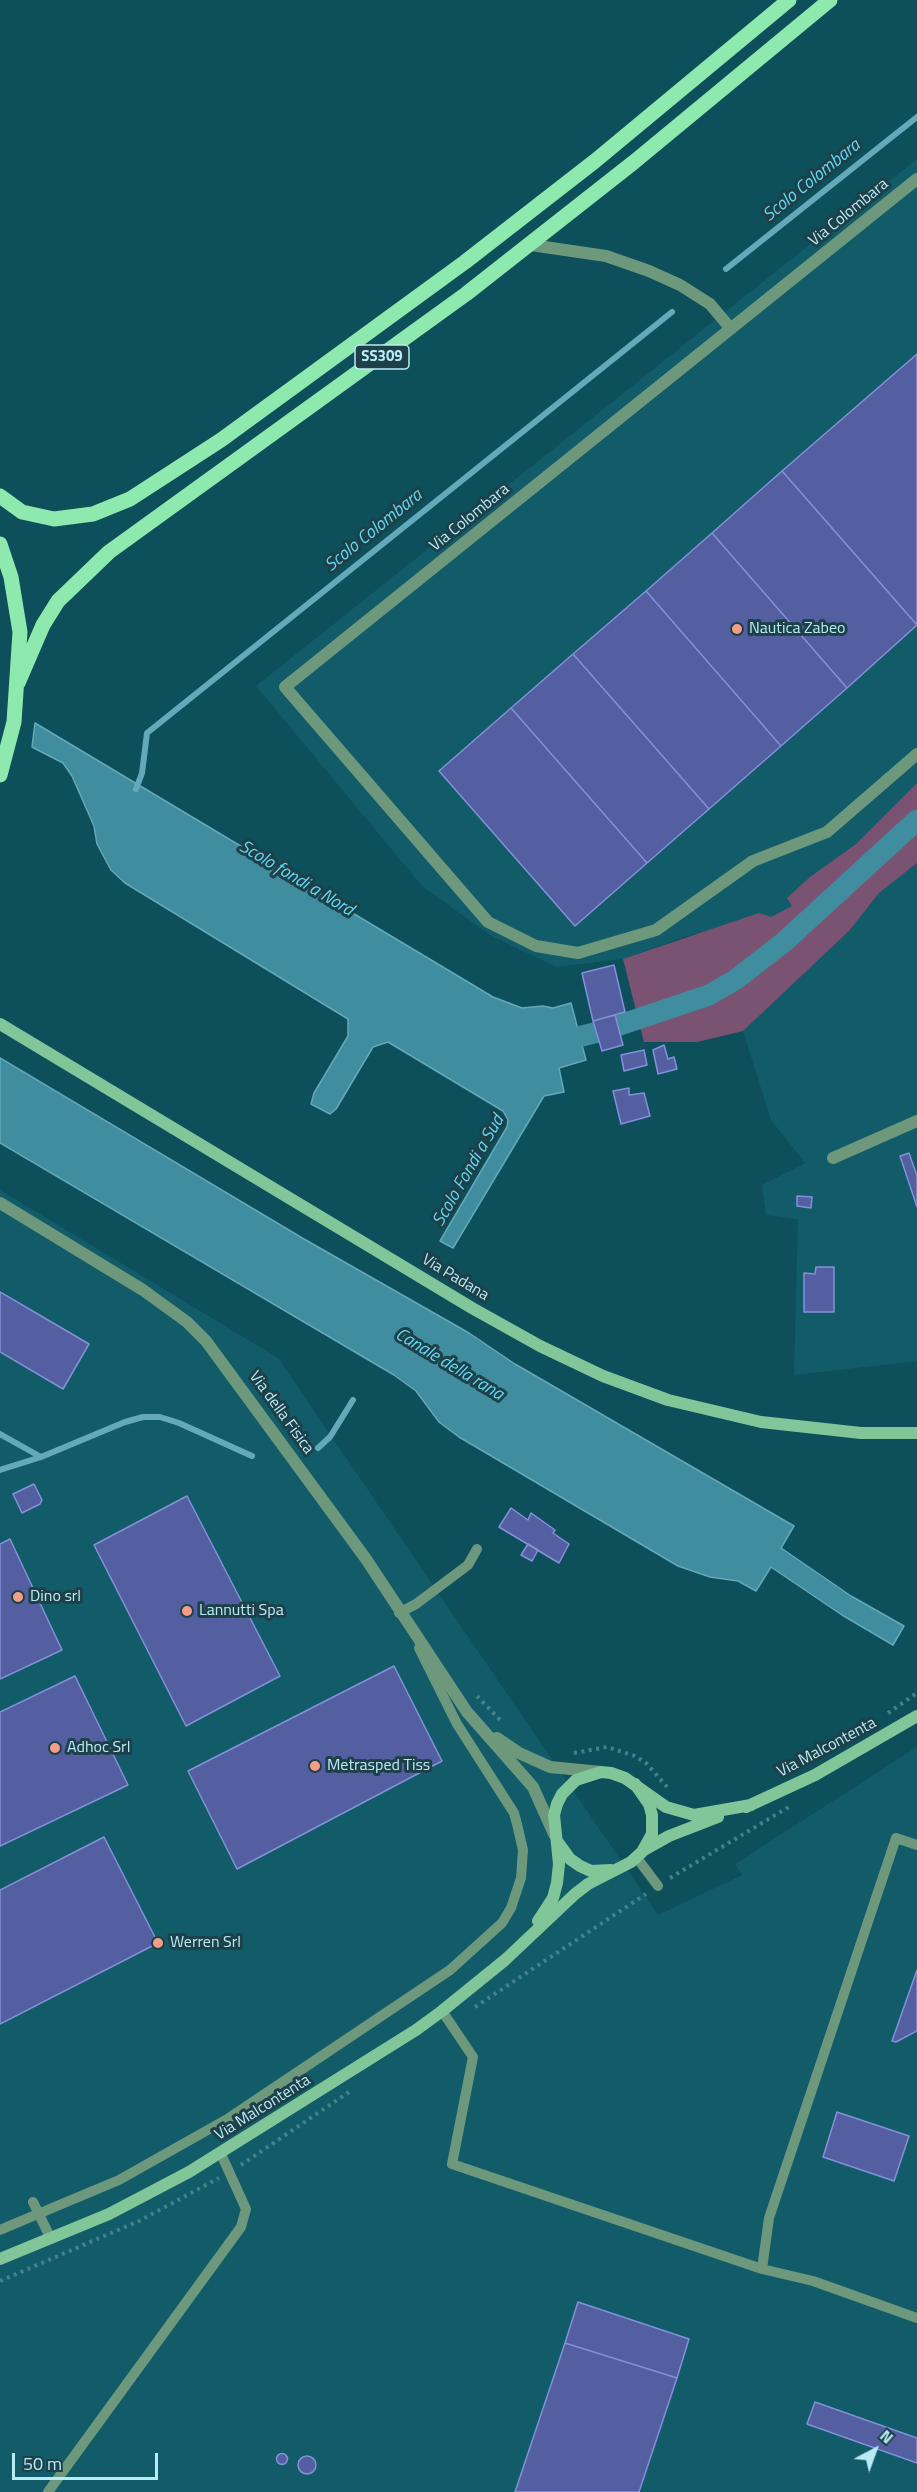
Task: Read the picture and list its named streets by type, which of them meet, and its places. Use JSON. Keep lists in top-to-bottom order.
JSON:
{
  "streets": {
    "main road": ["SS309"],
    "street": [
      "Via Colombara",
      "Via Padana",
      "Via della Fisica",
      "Via Malcontenta"
    ]
  },
  "crossings": [
    ["Via della Fisica", "Via Malcontenta"]
  ],
  "water": [
    "Scolo Colombara",
    "Scolo fondi a Nord",
    "Scolo Fondi a Sud",
    "Canale della rana"
  ],
  "places": [
    "Nautica Zabeo",
    "Dino srl",
    "Lannutti Spa",
    "Adhoc Srl",
    "Metrasped Tiss",
    "Werren Srl"
  ],
  "scale_bar": "50 m",
  "north": "top right"
}
